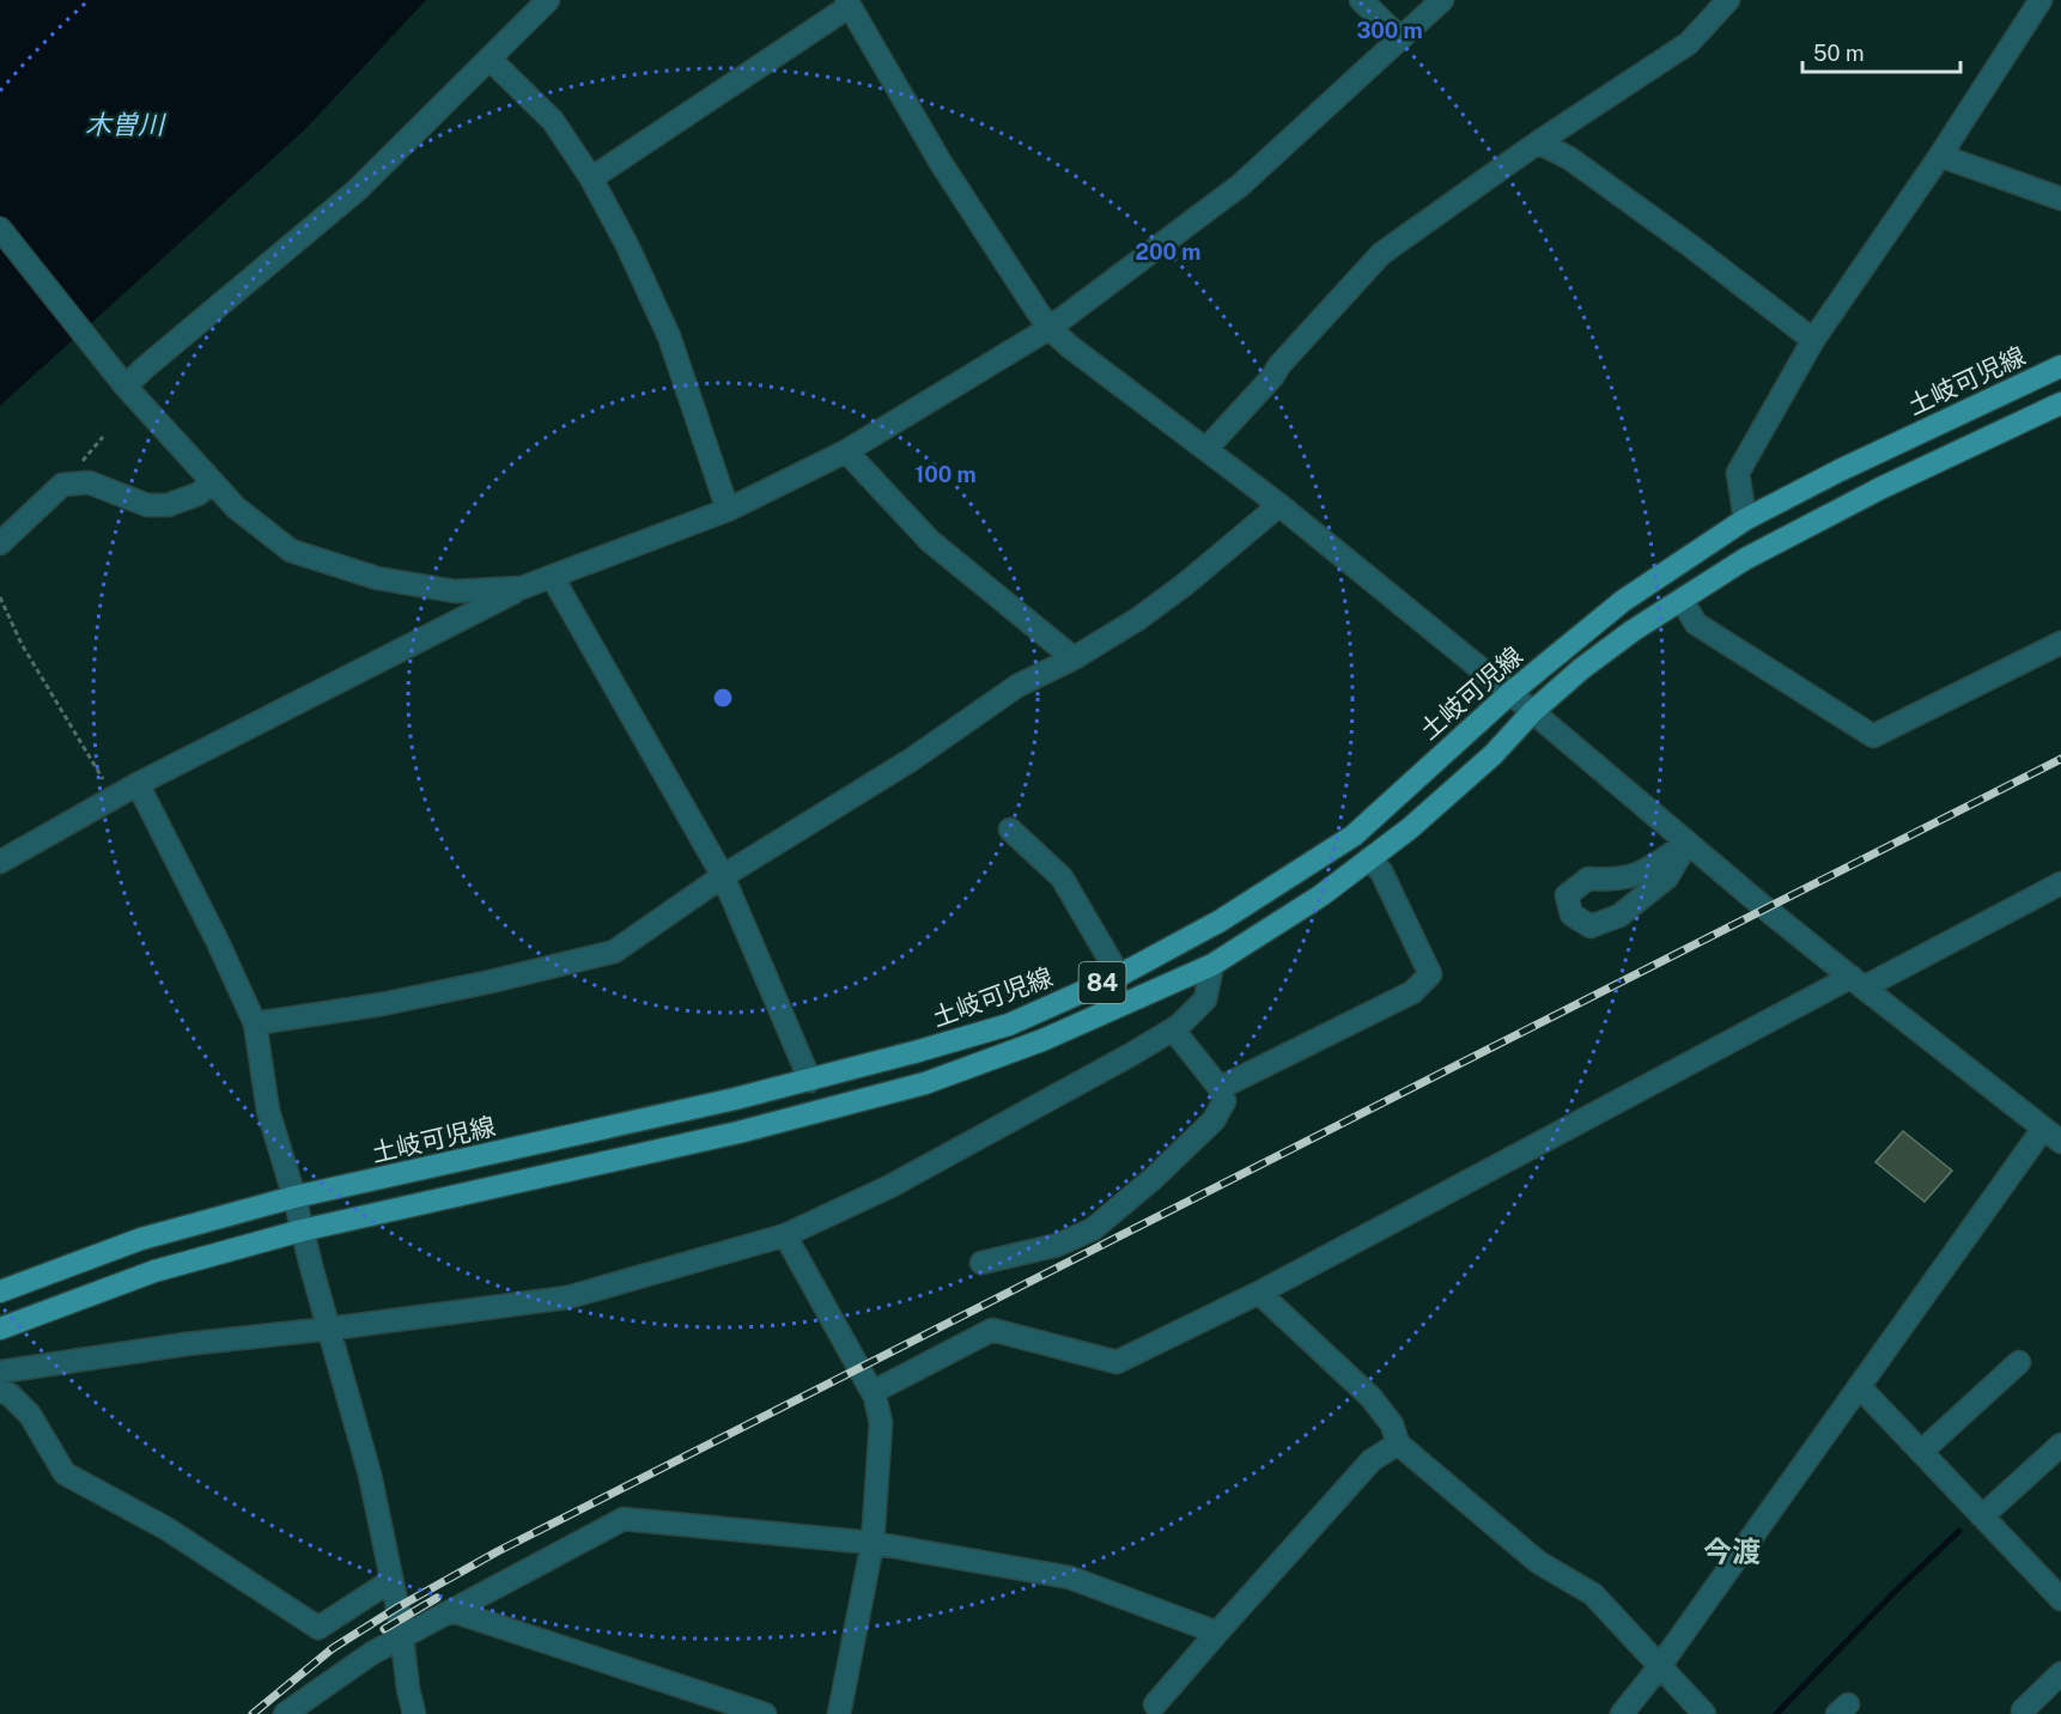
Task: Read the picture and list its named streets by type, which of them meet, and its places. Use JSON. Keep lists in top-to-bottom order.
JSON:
{
  "streets": {
    "main road": ["土岐可児線", "84"]
  },
  "districts": ["今渡"],
  "water": ["木曽川"],
  "scale_bar": "50 m",
  "rings": ["300 m", "200 m", "100 m"]
}
